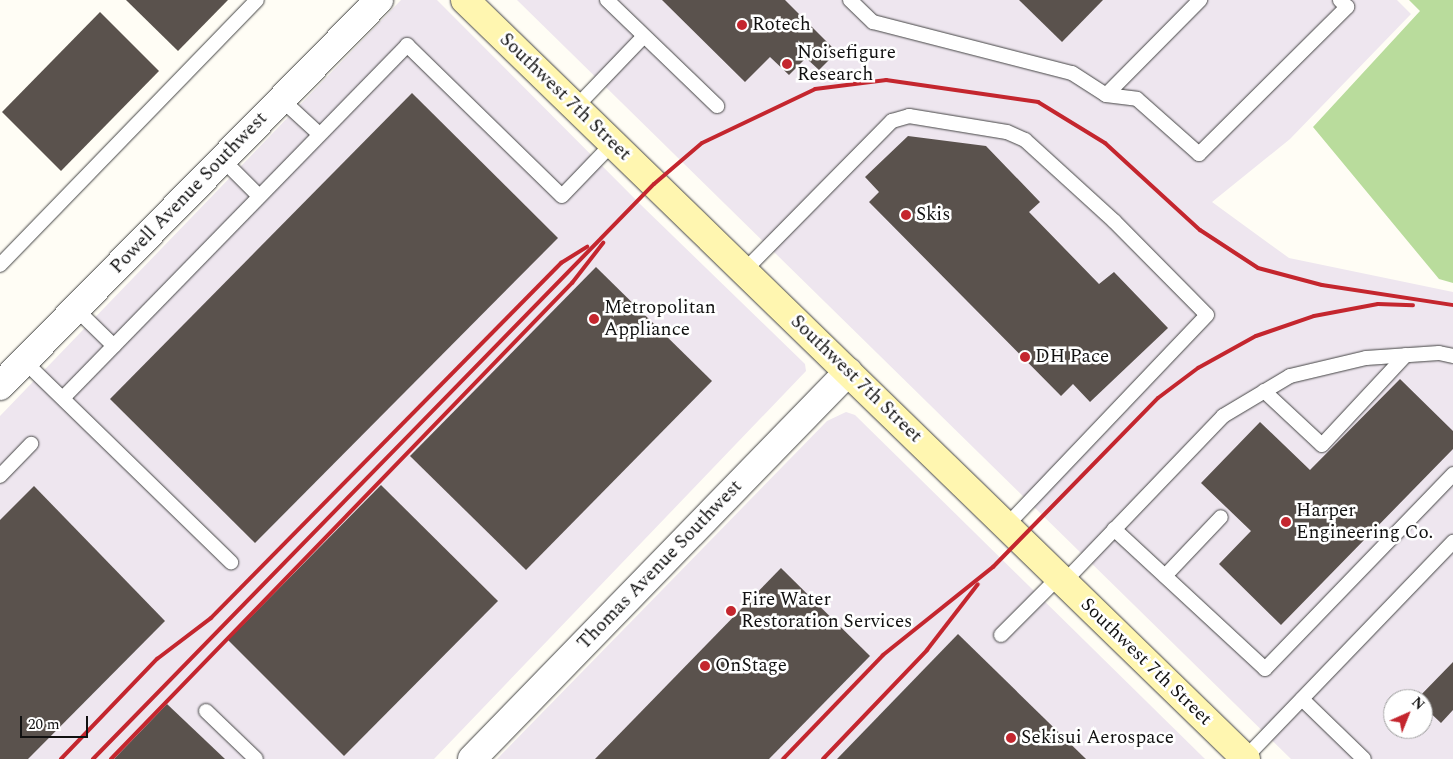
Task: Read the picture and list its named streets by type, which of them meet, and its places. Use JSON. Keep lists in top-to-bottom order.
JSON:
{
  "streets": {
    "street": ["Southwest 7th Street", "Powell Avenue Southwest", "Thomas Avenue Southwest"]
  },
  "crossings": [
    ["Southwest 7th Street", "Thomas Avenue Southwest"]
  ],
  "places": [
    "Rotech",
    "Noisefigure Research",
    "Skis",
    "Metropolitan Appliance",
    "DH Pace",
    "Harper Engineering Co.",
    "Fire Water Restoration Services",
    "OnStage",
    "Sekisui Aerospace"
  ],
  "scale_bar": "20 m",
  "north": "top right"
}
